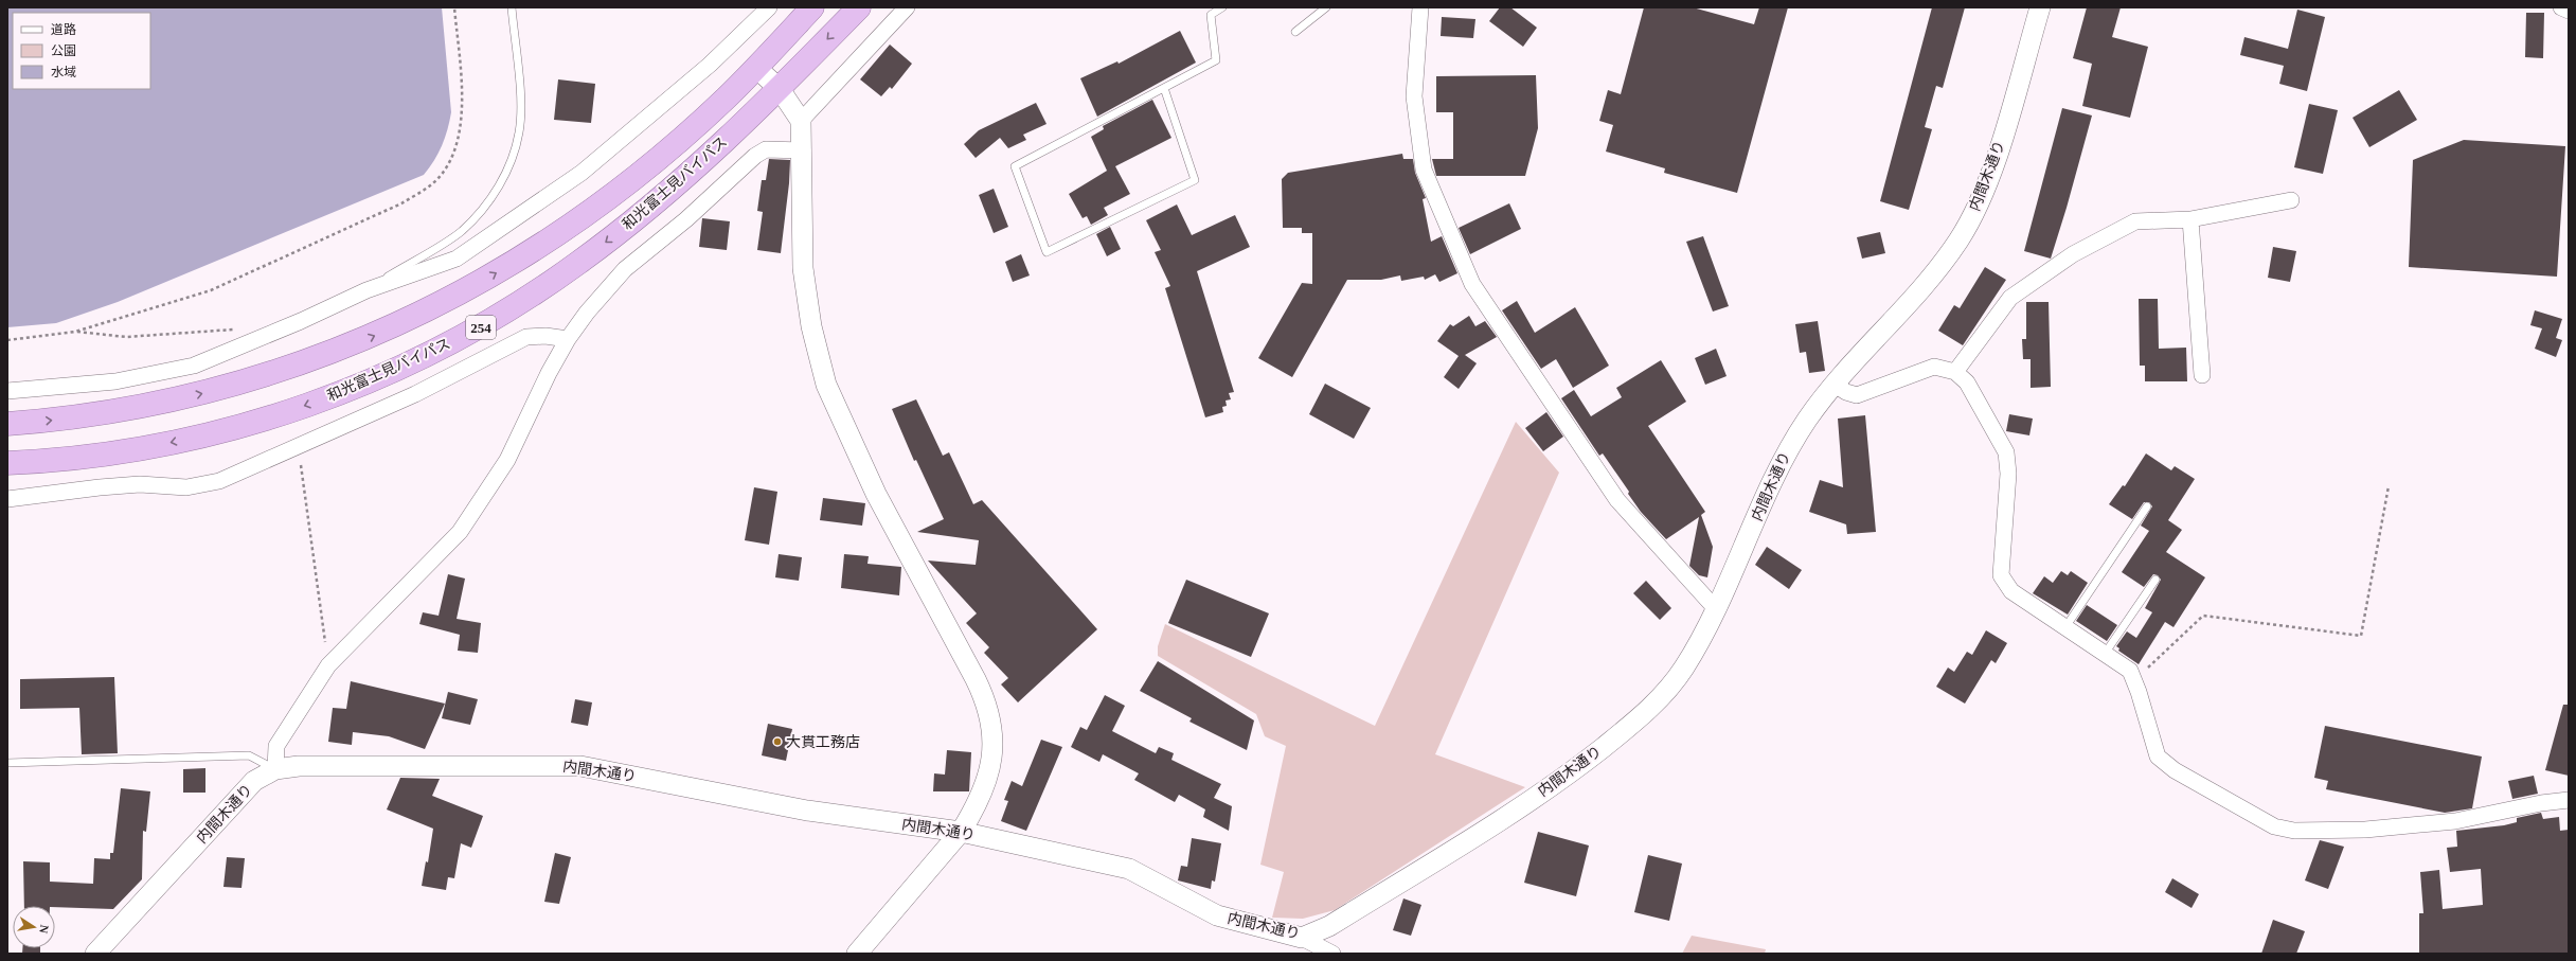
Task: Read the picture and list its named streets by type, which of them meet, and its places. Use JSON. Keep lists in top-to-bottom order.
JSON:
{
  "streets": {
    "highway": ["和光富士見バイパス", "254"],
    "street": ["内間木通り"]
  },
  "places": ["大貫工務店"],
  "legend": ["道路", "公園", "水域"],
  "north": "right"
}
